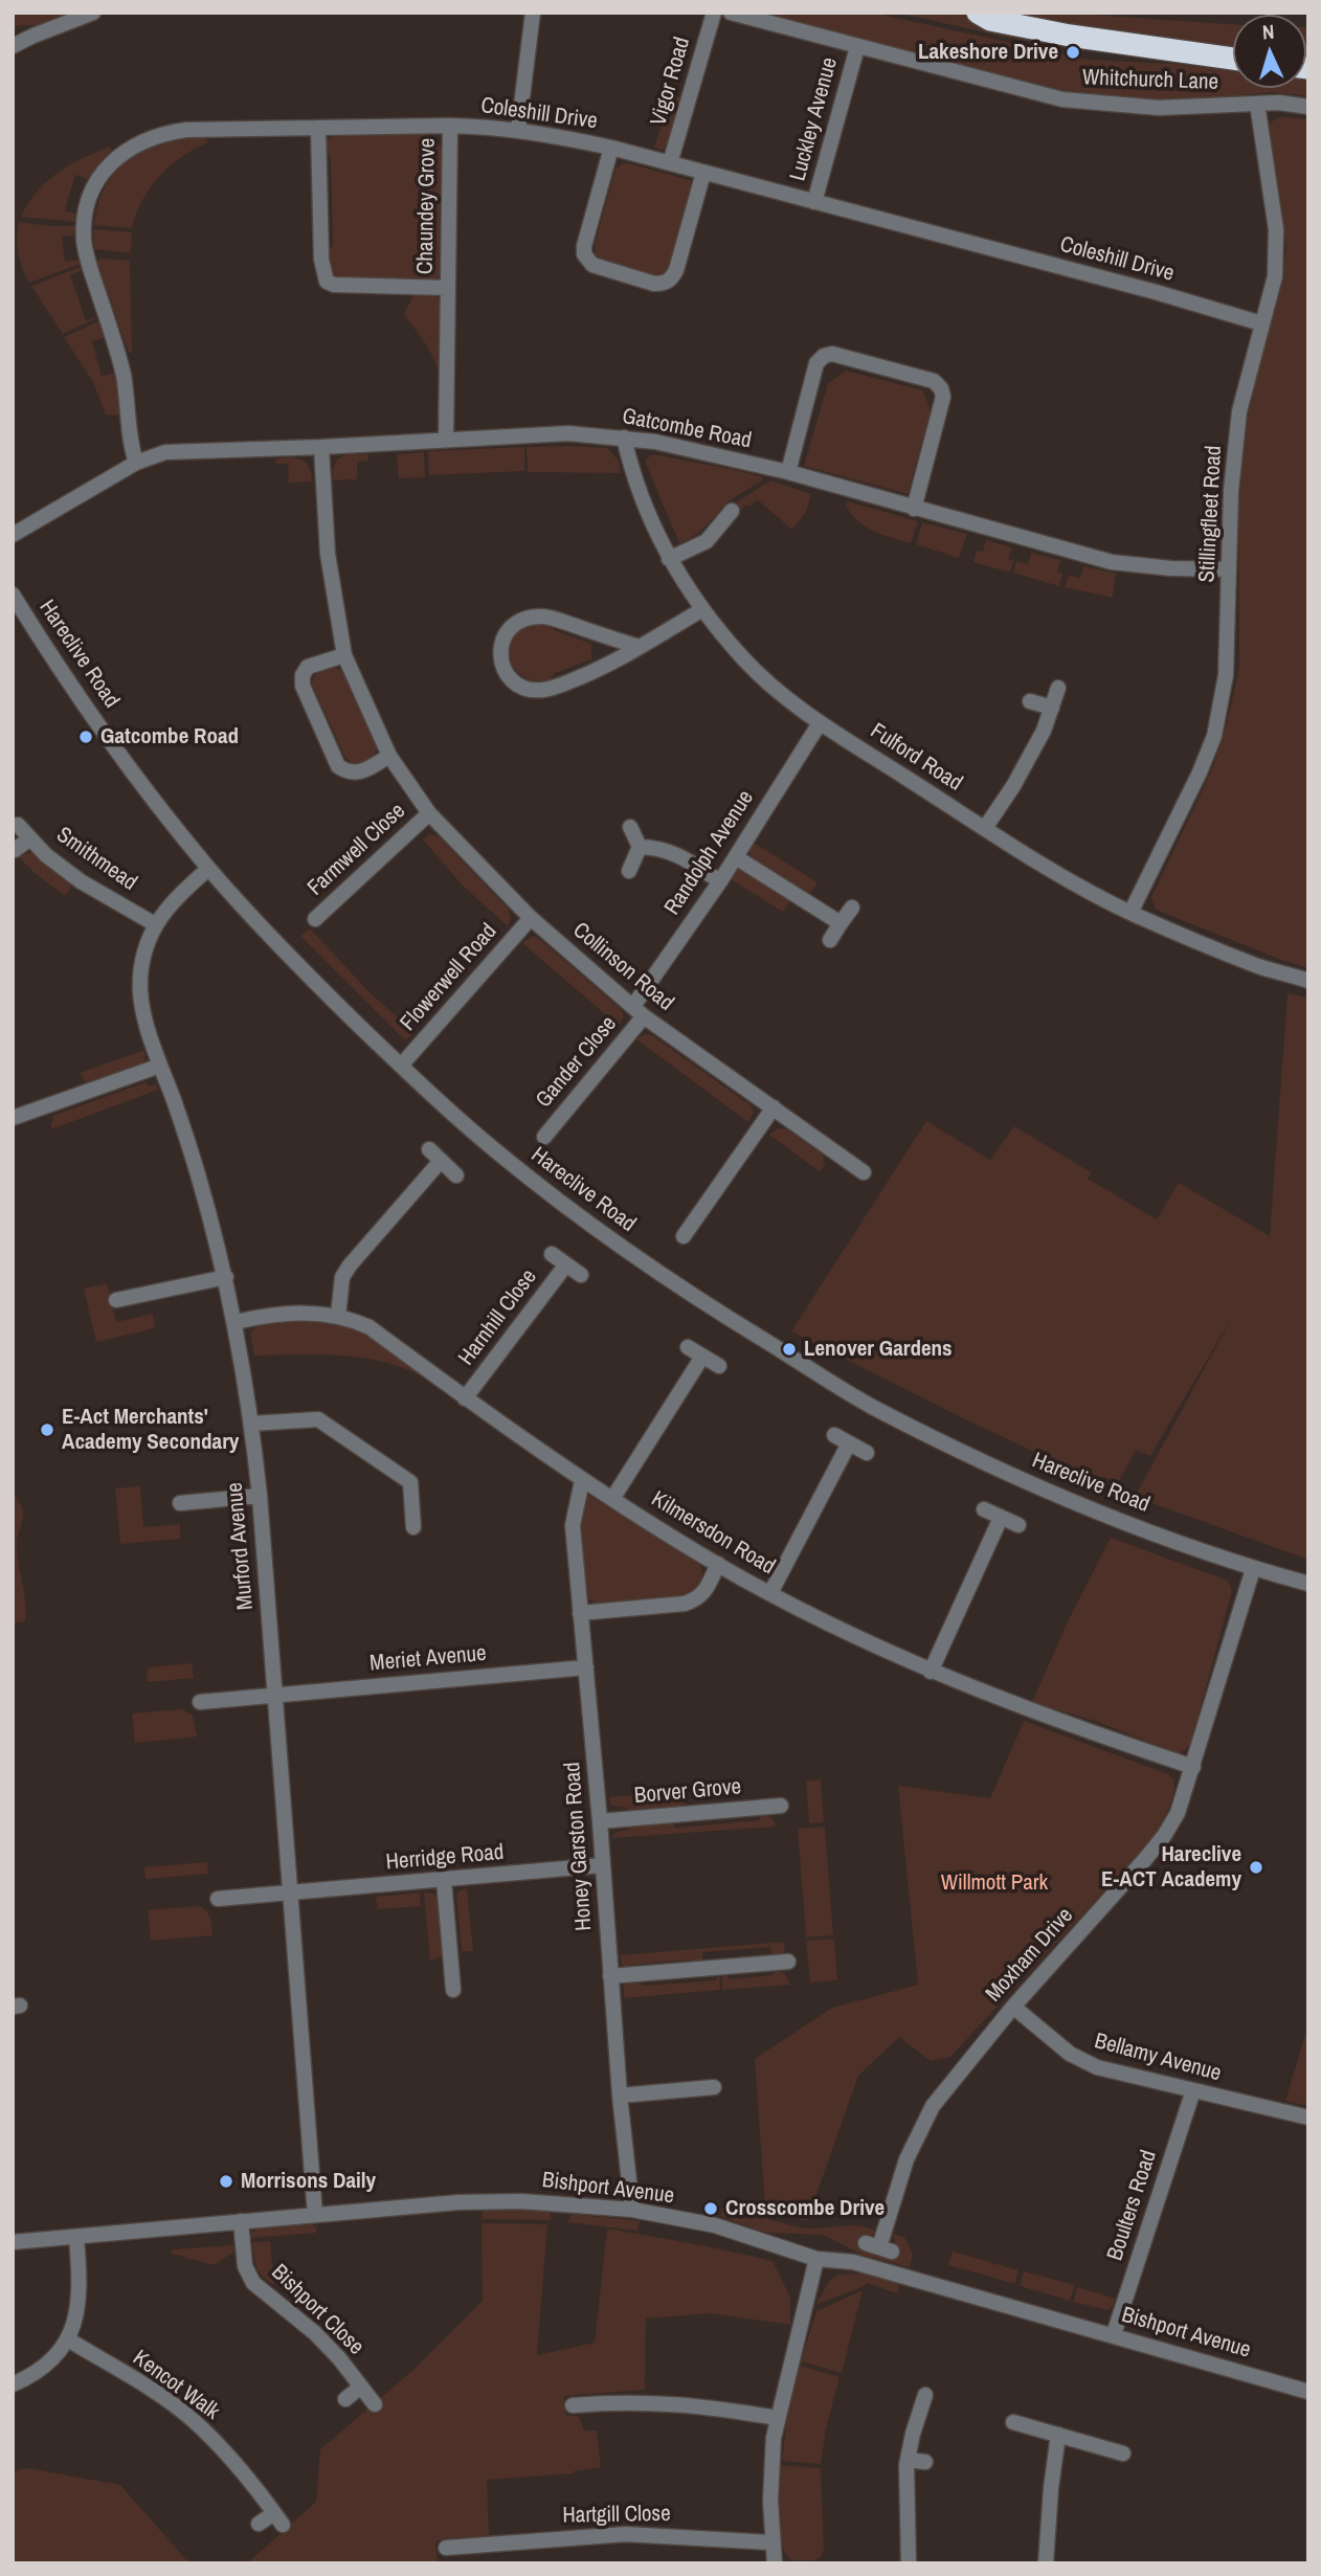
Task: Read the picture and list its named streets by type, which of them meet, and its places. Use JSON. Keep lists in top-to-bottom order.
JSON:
{
  "streets": {
    "street": [
      "Whitchurch Lane",
      "Vigor Road",
      "Coleshill Drive",
      "Luckley Avenue",
      "Chaundey Grove",
      "Gatcombe Road",
      "Stillingfleet Road",
      "Hareclive Road",
      "Fulford Road",
      "Farmwell Close",
      "Randolph Avenue",
      "Smithmead",
      "Collinson Road",
      "Flowerwell Road",
      "Gander Close",
      "Harnhill Close",
      "Kilmersdon Road",
      "Murford Avenue",
      "Meriet Avenue",
      "Borver Grove",
      "Honey Garston Road",
      "Herridge Road",
      "Moxham Drive",
      "Bellamy Avenue",
      "Bishport Avenue",
      "Boulters Road",
      "Bishport Close",
      "Kencot Walk",
      "Hartgill Close"
    ]
  },
  "crossings": [
    ["Whitchurch Lane", "Luckley Avenue"],
    ["Whitchurch Lane", "Stillingfleet Road"],
    ["Vigor Road", "Coleshill Drive"],
    ["Coleshill Drive", "Luckley Avenue"],
    ["Coleshill Drive", "Chaundey Grove"],
    ["Coleshill Drive", "Gatcombe Road"],
    ["Coleshill Drive", "Stillingfleet Road"],
    ["Chaundey Grove", "Gatcombe Road"],
    ["Gatcombe Road", "Stillingfleet Road"],
    ["Gatcombe Road", "Fulford Road"],
    ["Gatcombe Road", "Collinson Road"],
    ["Stillingfleet Road", "Fulford Road"],
    ["Hareclive Road", "Flowerwell Road"],
    ["Hareclive Road", "Murford Avenue"],
    ["Hareclive Road", "Moxham Drive"],
    ["Fulford Road", "Randolph Avenue"],
    ["Farmwell Close", "Collinson Road"],
    ["Randolph Avenue", "Collinson Road"],
    ["Randolph Avenue", "Gander Close"],
    ["Smithmead", "Murford Avenue"],
    ["Collinson Road", "Flowerwell Road"],
    ["Collinson Road", "Gander Close"],
    ["Harnhill Close", "Kilmersdon Road"],
    ["Kilmersdon Road", "Murford Avenue"],
    ["Kilmersdon Road", "Honey Garston Road"],
    ["Kilmersdon Road", "Moxham Drive"],
    ["Murford Avenue", "Meriet Avenue"],
    ["Murford Avenue", "Herridge Road"],
    ["Murford Avenue", "Bishport Avenue"],
    ["Meriet Avenue", "Honey Garston Road"],
    ["Borver Grove", "Honey Garston Road"],
    ["Honey Garston Road", "Herridge Road"],
    ["Honey Garston Road", "Bishport Avenue"],
    ["Moxham Drive", "Bellamy Avenue"],
    ["Bellamy Avenue", "Boulters Road"],
    ["Bishport Avenue", "Boulters Road"],
    ["Bishport Avenue", "Bishport Close"]
  ],
  "parks": ["Willmott Park"],
  "places": [
    "Lakeshore Drive",
    "Gatcombe Road",
    "Lenover Gardens",
    "E-Act Merchants' Academy Secondary",
    "Hareclive E-ACT Academy",
    "Morrisons Daily",
    "Crosscombe Drive"
  ],
  "north": "top"
}
